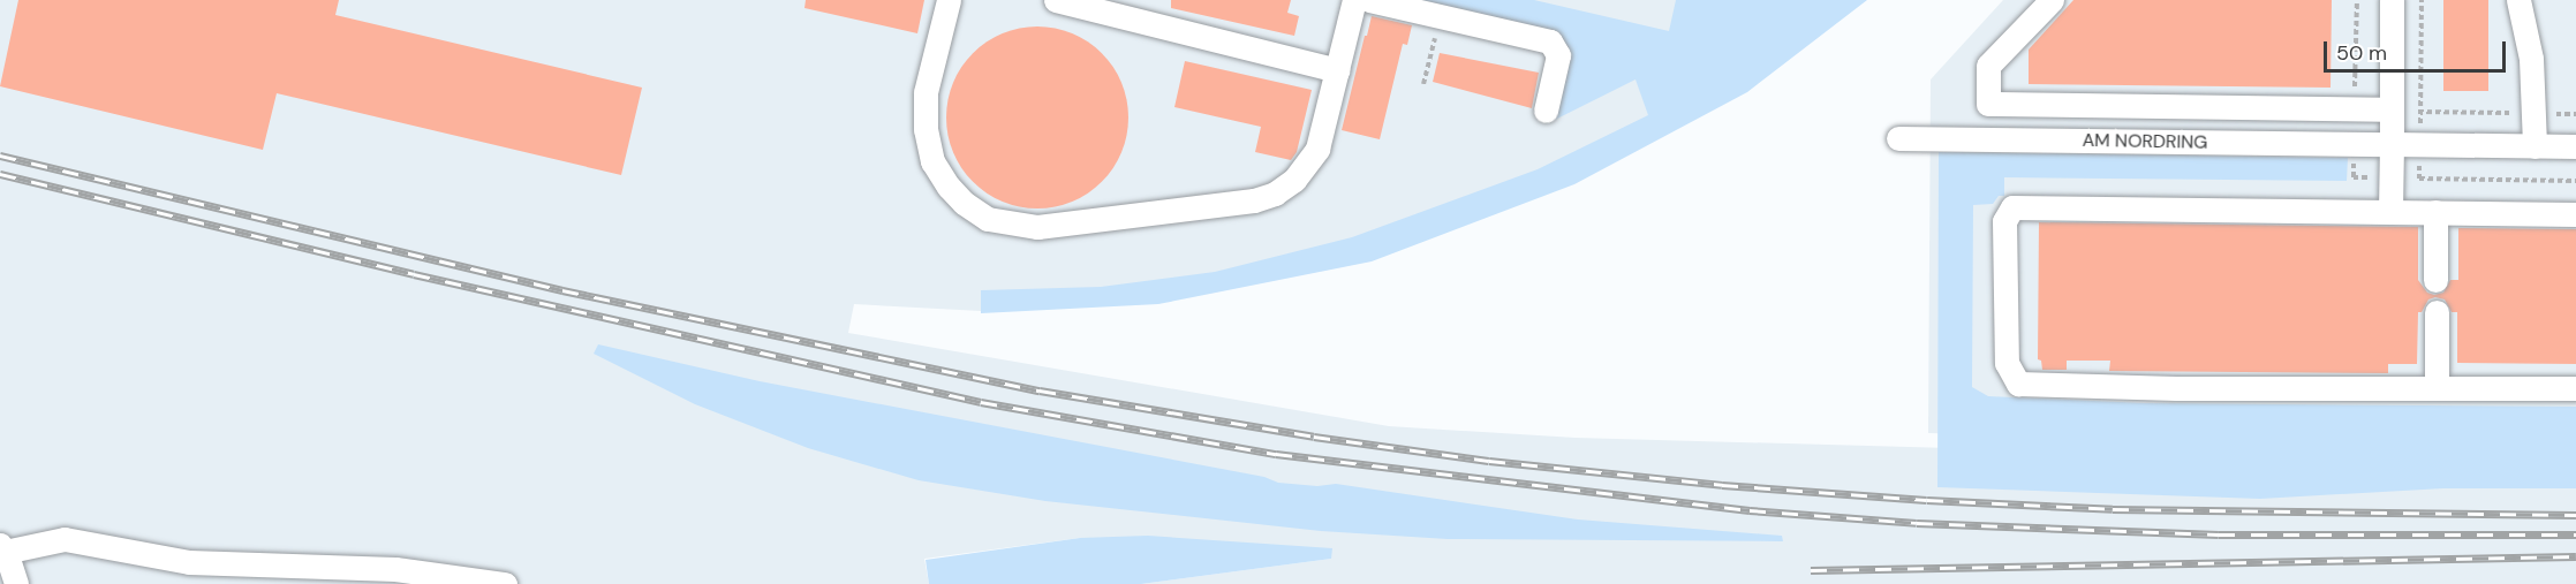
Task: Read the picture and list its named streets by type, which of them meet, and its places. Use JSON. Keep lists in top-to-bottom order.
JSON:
{
  "streets": {
    "street": ["AM NORDRING"]
  },
  "scale_bar": "50 m"
}
